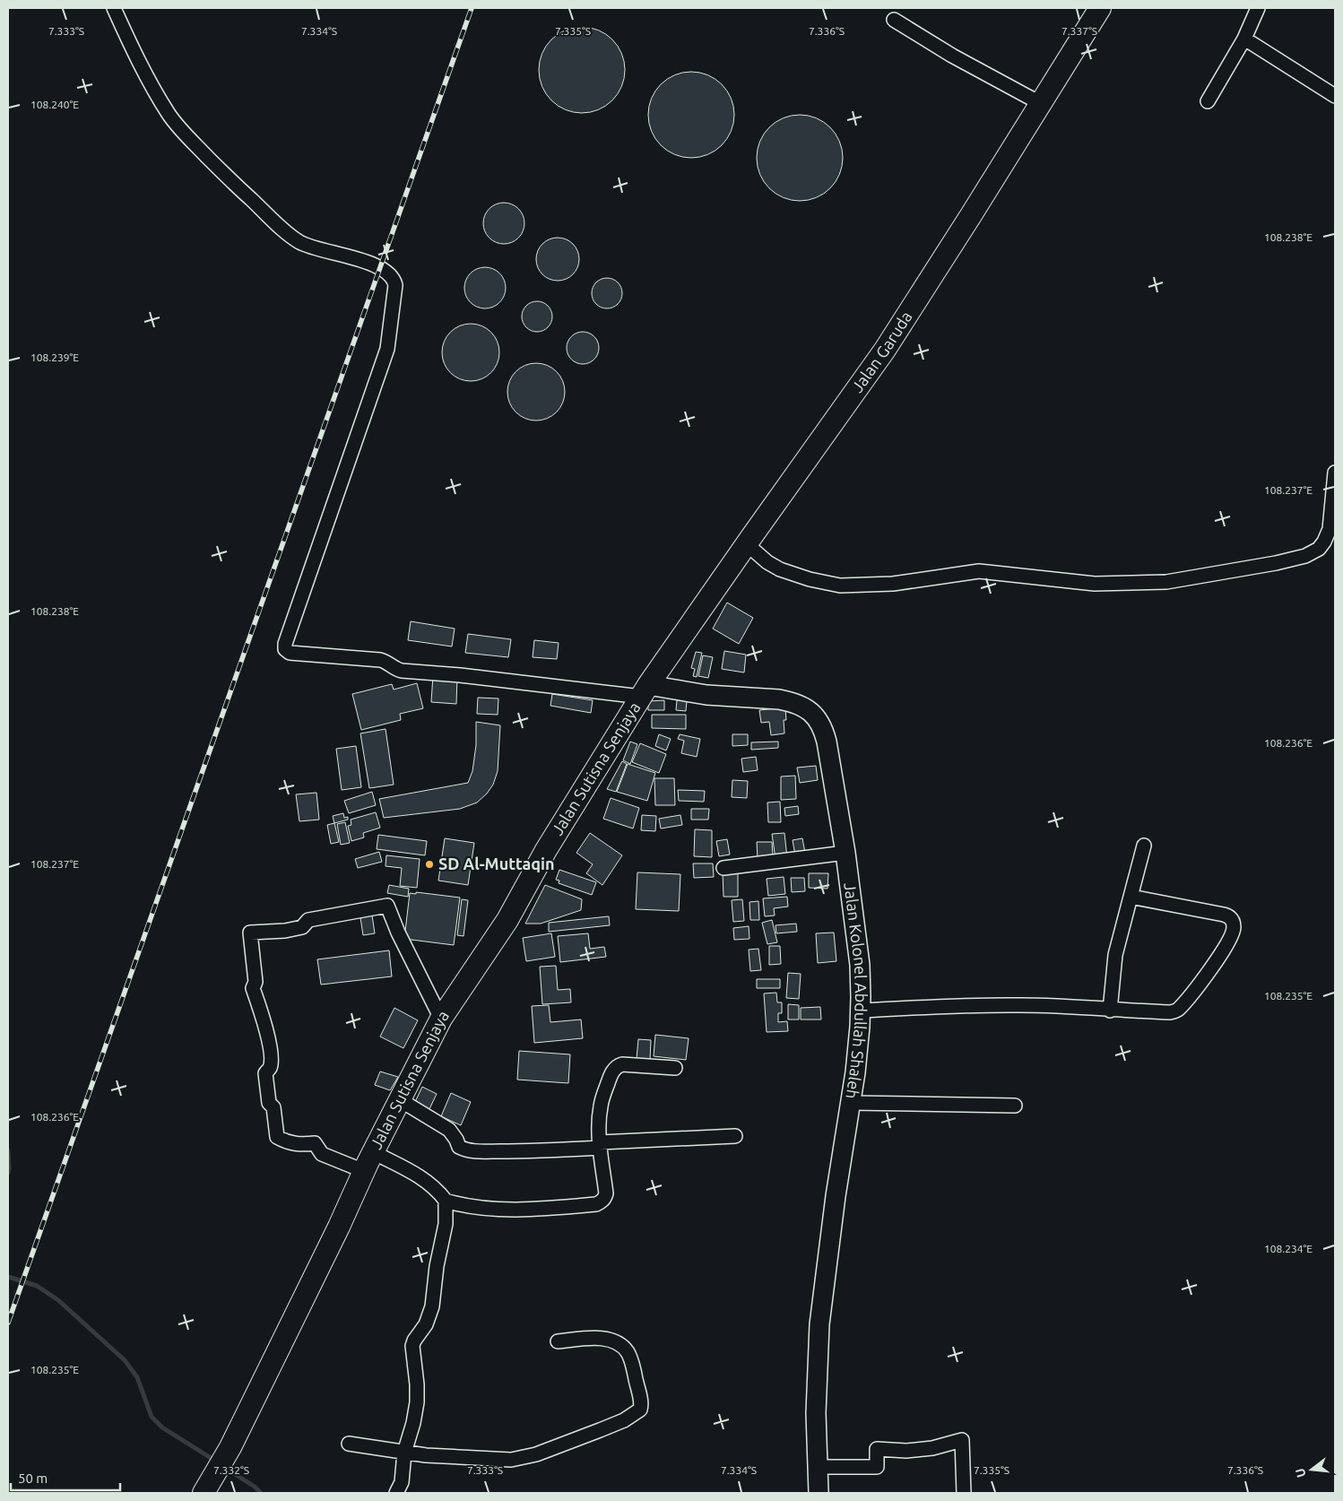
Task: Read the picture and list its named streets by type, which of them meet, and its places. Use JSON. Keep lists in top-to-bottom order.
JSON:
{
  "streets": {
    "main road": ["Jalan Garuda", "Jalan Sutisna Senjaya", "Jalan Kolonel Abdullah Shaleh"]
  },
  "crossings": [
    ["Jalan Garuda", "Jalan Sutisna Senjaya"],
    ["Jalan Garuda", "Jalan Kolonel Abdullah Shaleh"],
    ["Jalan Sutisna Senjaya", "Jalan Kolonel Abdullah Shaleh"]
  ],
  "places": ["SD Al-Muttaqin"],
  "scale_bar": "50 m",
  "north": "left",
  "coordinates": [
    "7.333°S",
    "7.334°S",
    "7.335°S",
    "7.336°S",
    "7.337°S",
    "108.240°E",
    "108.238°E",
    "108.239°E",
    "108.237°E",
    "108.236°E",
    "108.235°E",
    "108.234°E",
    "7.332°S"
  ]
}
